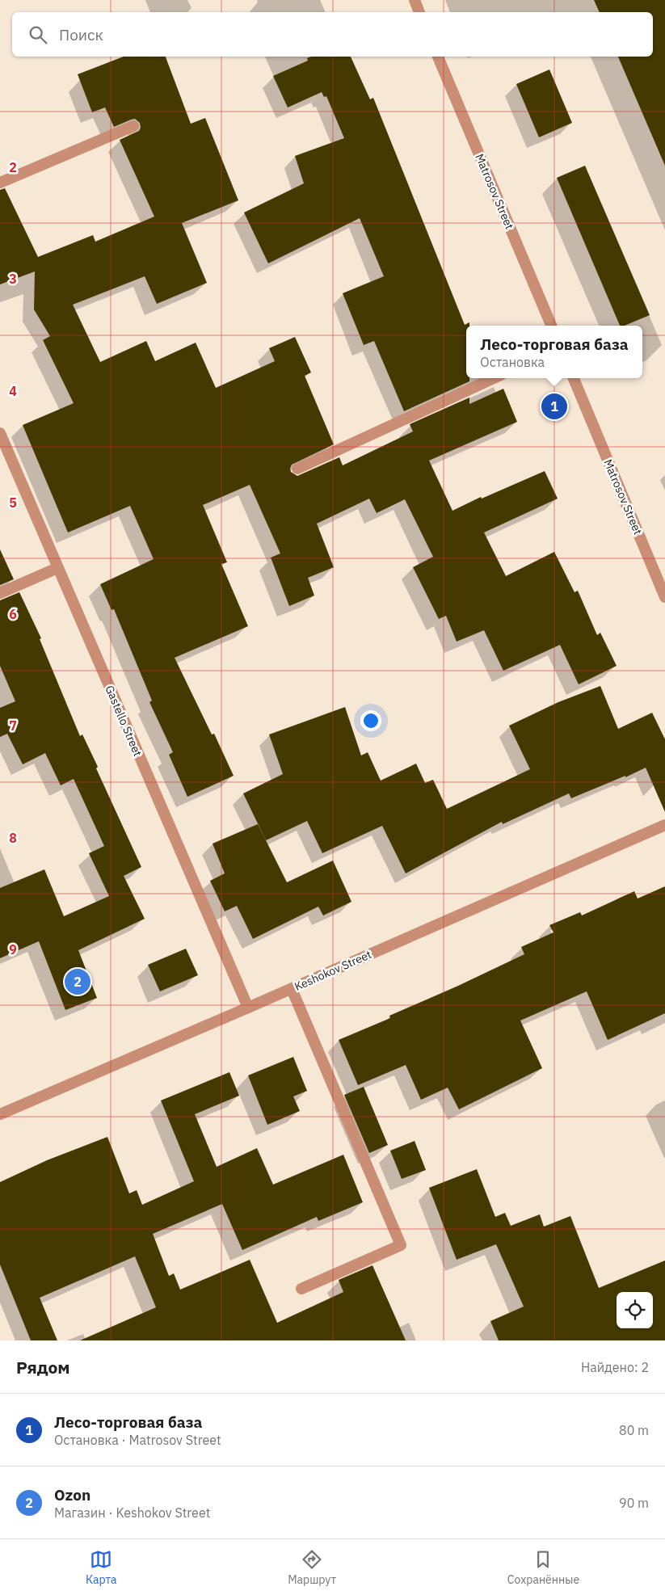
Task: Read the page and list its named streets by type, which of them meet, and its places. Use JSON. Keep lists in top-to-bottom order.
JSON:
{
  "streets": {
    "street": ["Matrosov Street", "Gastello Street", "Keshokov Street"]
  },
  "crossings": [
    ["Gastello Street", "Keshokov Street"]
  ],
  "page": {
    "search": "Поиск",
    "popup": ["Лесо-торговая база", "Остановка"],
    "pins": ["1", "2"],
    "heading": ["Рядом", "Найдено: 2"],
    "list": [
      {
        "mark": "1",
        "name": "Лесо-торговая база",
        "note": "Остановка · Matrosov Street",
        "value": "80 m"
      },
      {
        "mark": "2",
        "name": "Ozon",
        "note": "Магазин · Keshokov Street",
        "value": "90 m"
      }
    ],
    "nav": ["Карта", "Маршрут", "Сохранённые"]
  },
  "grid": {
    "rows": [
      "2",
      "3",
      "4",
      "5",
      "6",
      "7",
      "8",
      "9"
    ]
  }
}
